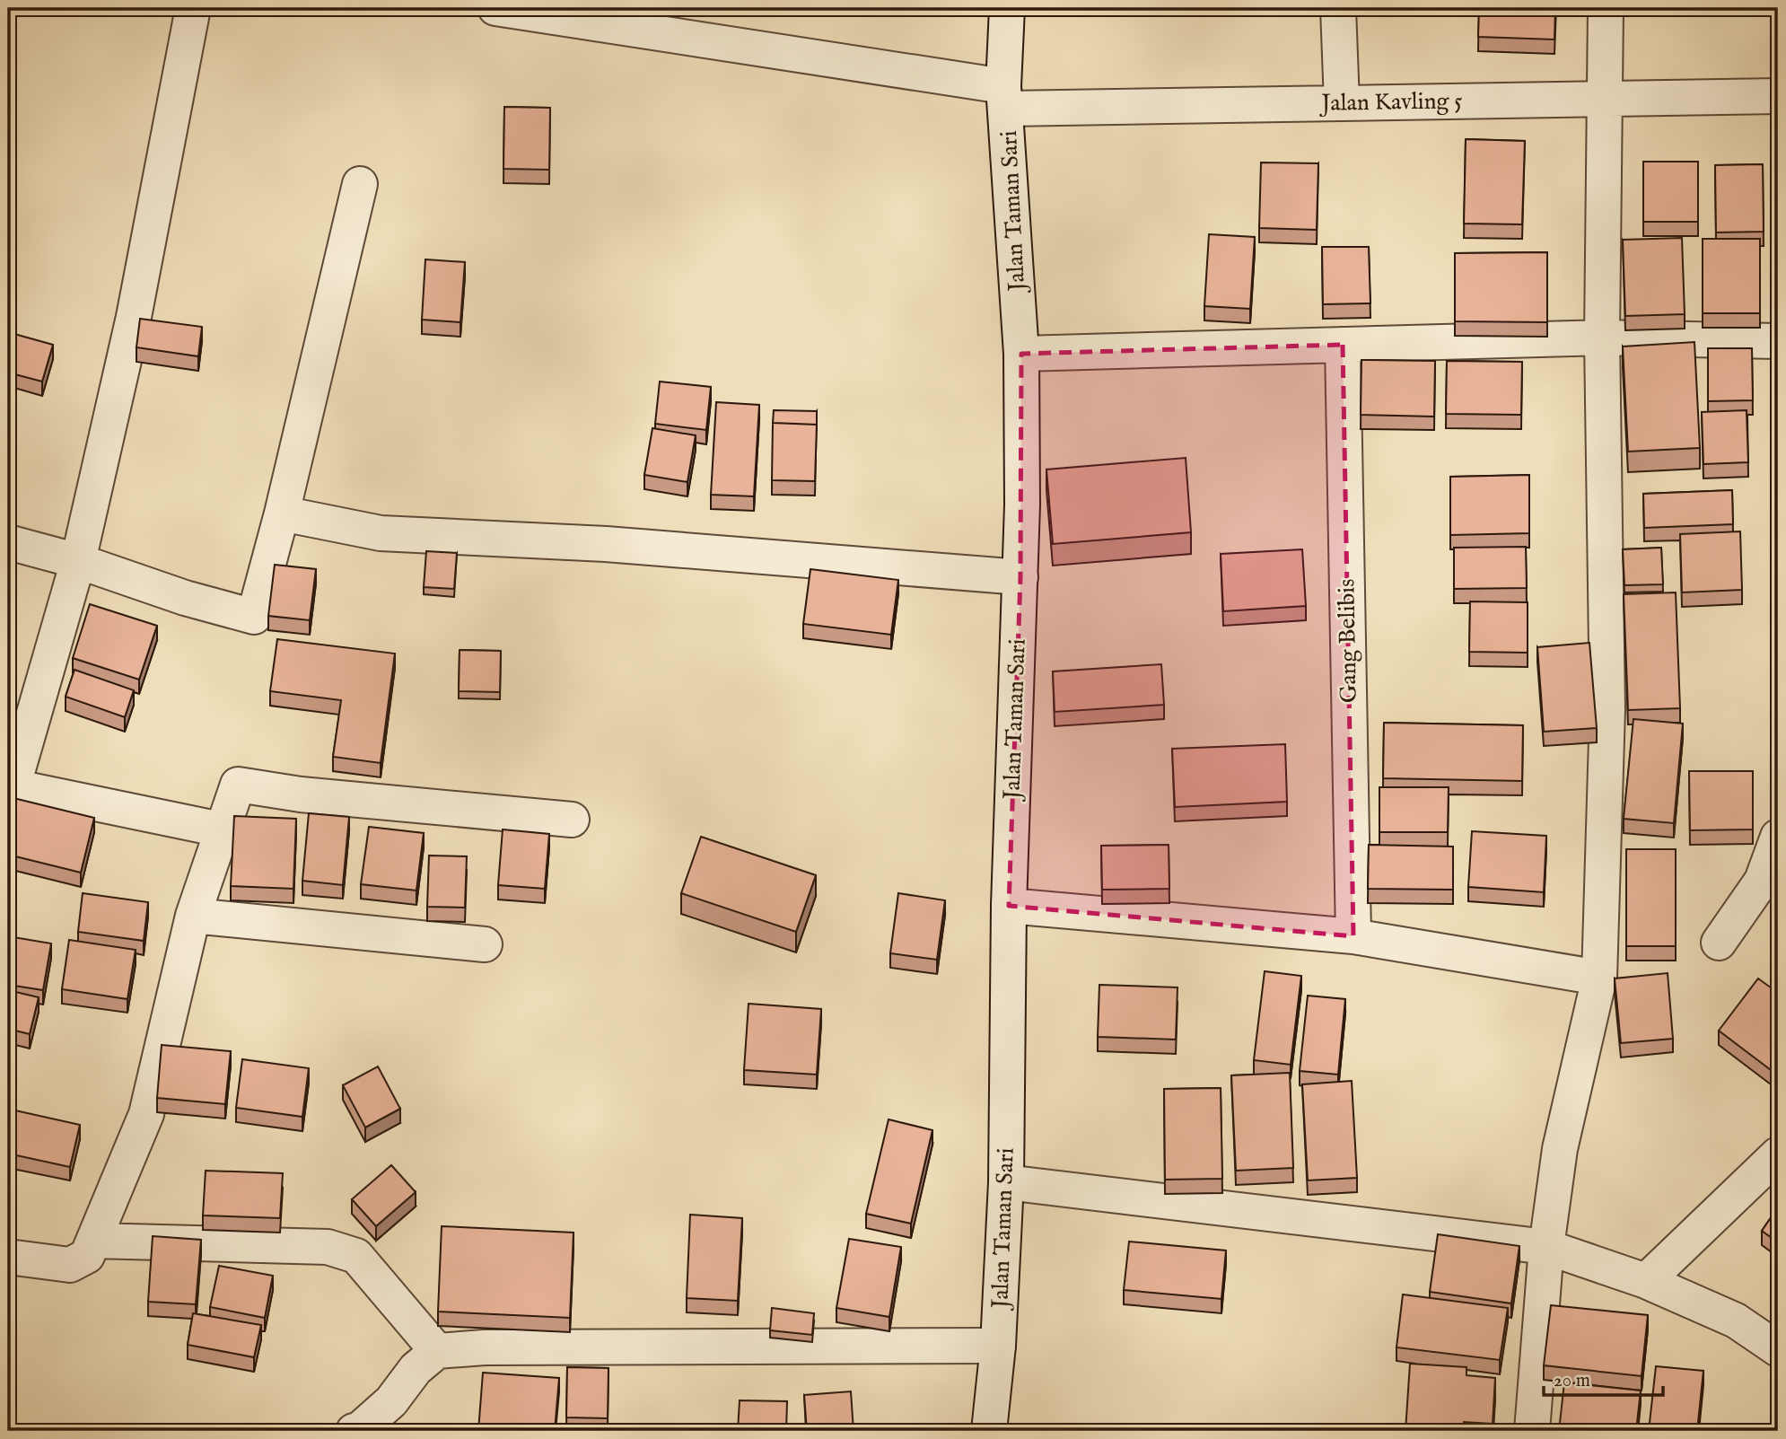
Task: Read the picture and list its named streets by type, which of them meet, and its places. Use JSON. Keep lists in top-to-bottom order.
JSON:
{
  "streets": {
    "street": ["Jalan Kavling 5", "Jalan Taman Sari", "Gang Belibis"]
  },
  "crossings": [
    ["Jalan Kavling 5", "Jalan Taman Sari"]
  ],
  "scale_bar": "20 m"
}
